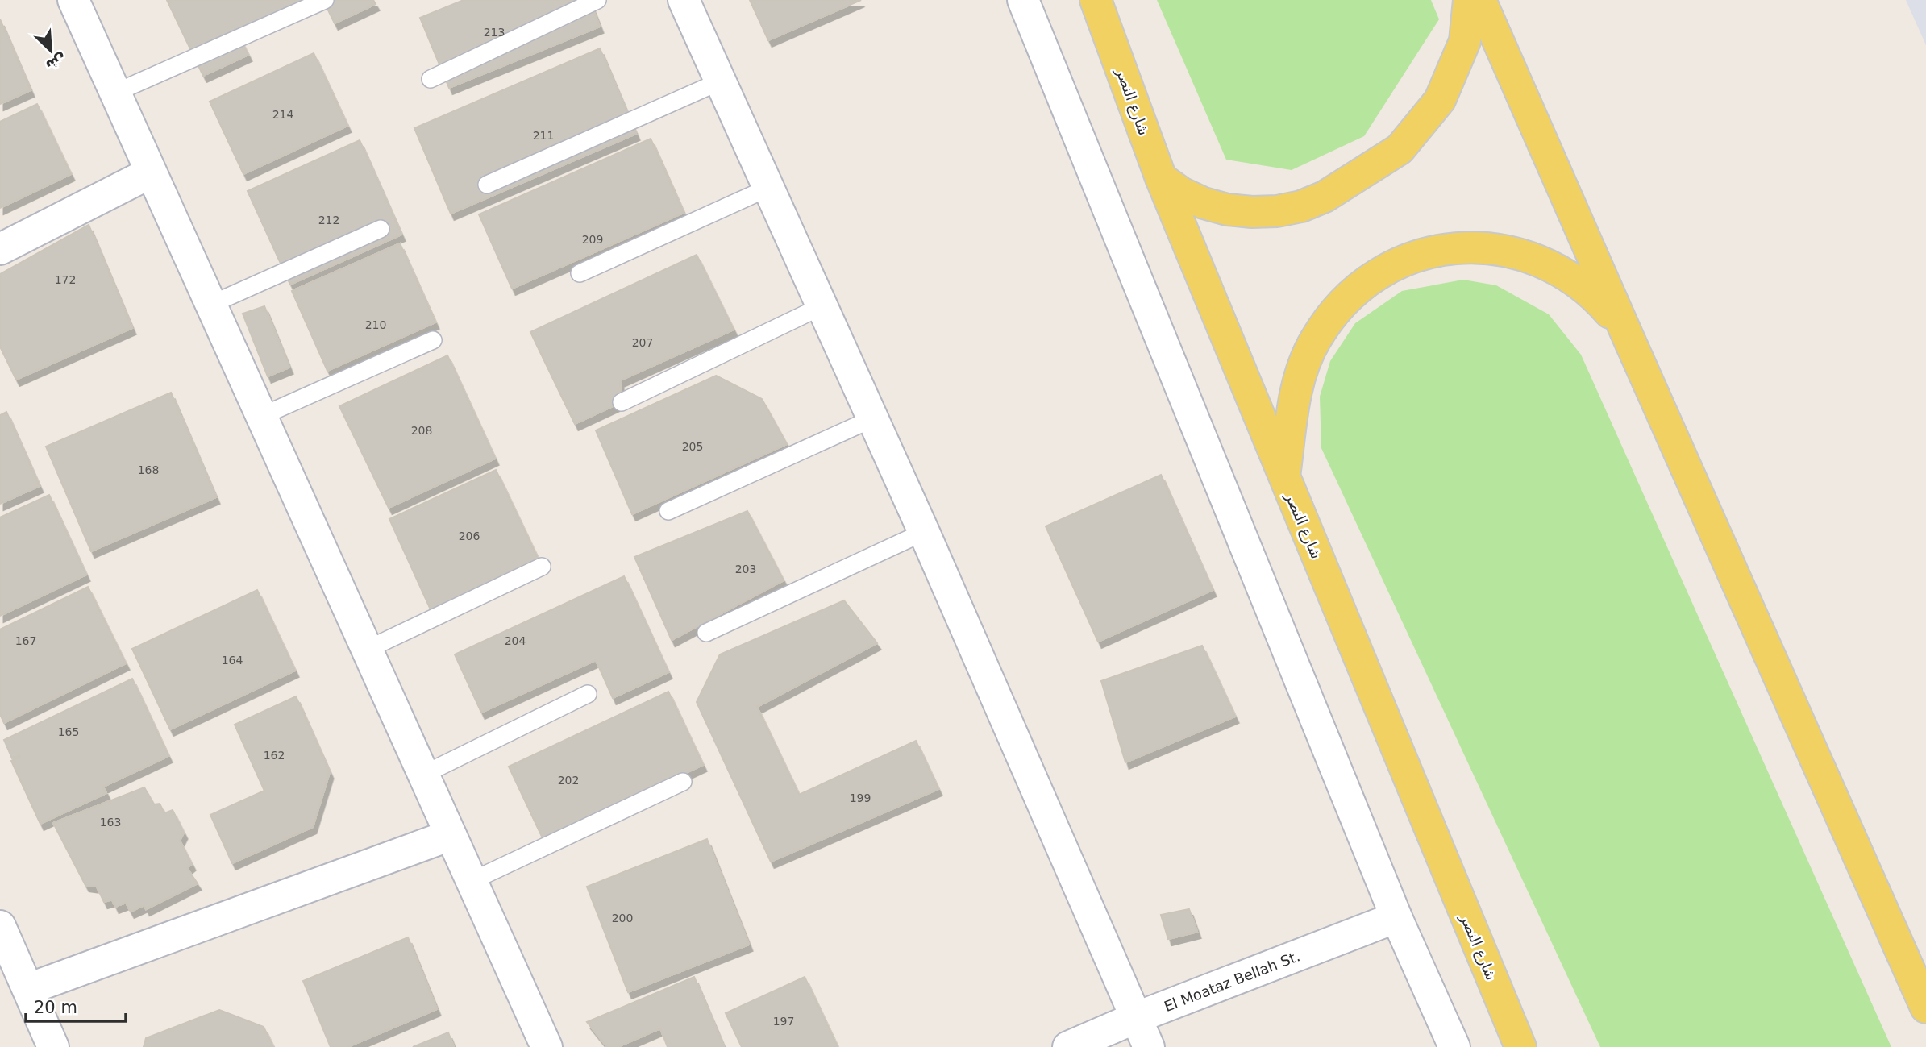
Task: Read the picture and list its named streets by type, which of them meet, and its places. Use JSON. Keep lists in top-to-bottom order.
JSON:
{
  "streets": {
    "main road": ["شارع النصر"],
    "street": ["El Moataz Bellah St."]
  },
  "house_numbers": [
    "213",
    "214",
    "211",
    "212",
    "209",
    "172",
    "210",
    "207",
    "208",
    "205",
    "168",
    "206",
    "203",
    "167",
    "204",
    "164",
    "165",
    "162",
    "202",
    "199",
    "163",
    "200",
    "197"
  ],
  "scale_bar": "20 m",
  "north": "bottom right"
}
